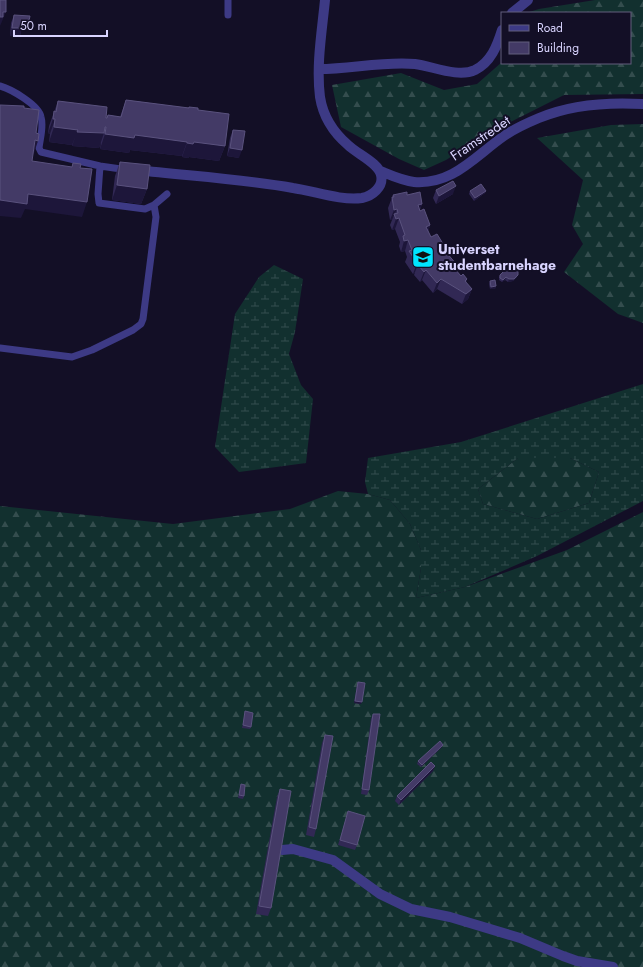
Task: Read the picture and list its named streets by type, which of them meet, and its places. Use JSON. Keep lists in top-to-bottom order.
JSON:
{
  "streets": {
    "street": ["Framstredet"]
  },
  "places": {
    "school or university": ["Universet studentbarnehage"]
  },
  "legend": ["Road", "Building"],
  "scale_bar": "50 m"
}
